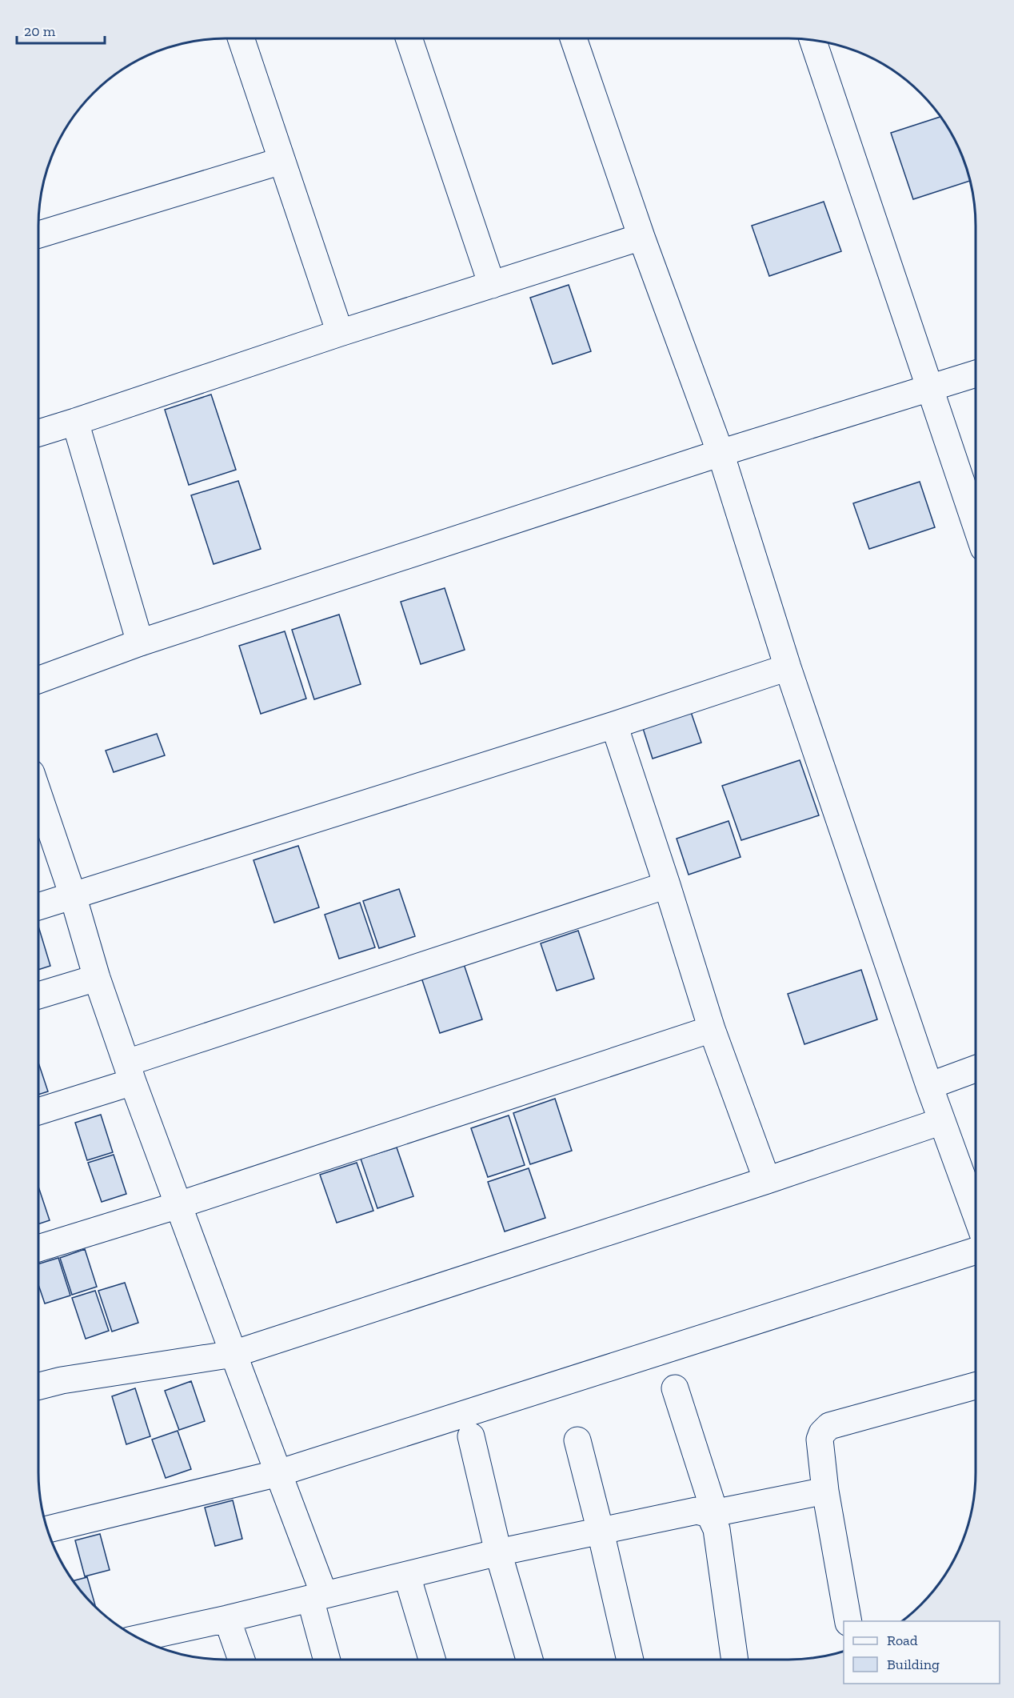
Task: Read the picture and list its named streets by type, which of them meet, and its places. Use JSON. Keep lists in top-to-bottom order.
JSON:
{
  "legend": ["Road", "Building"],
  "scale_bar": "20 m"
}
